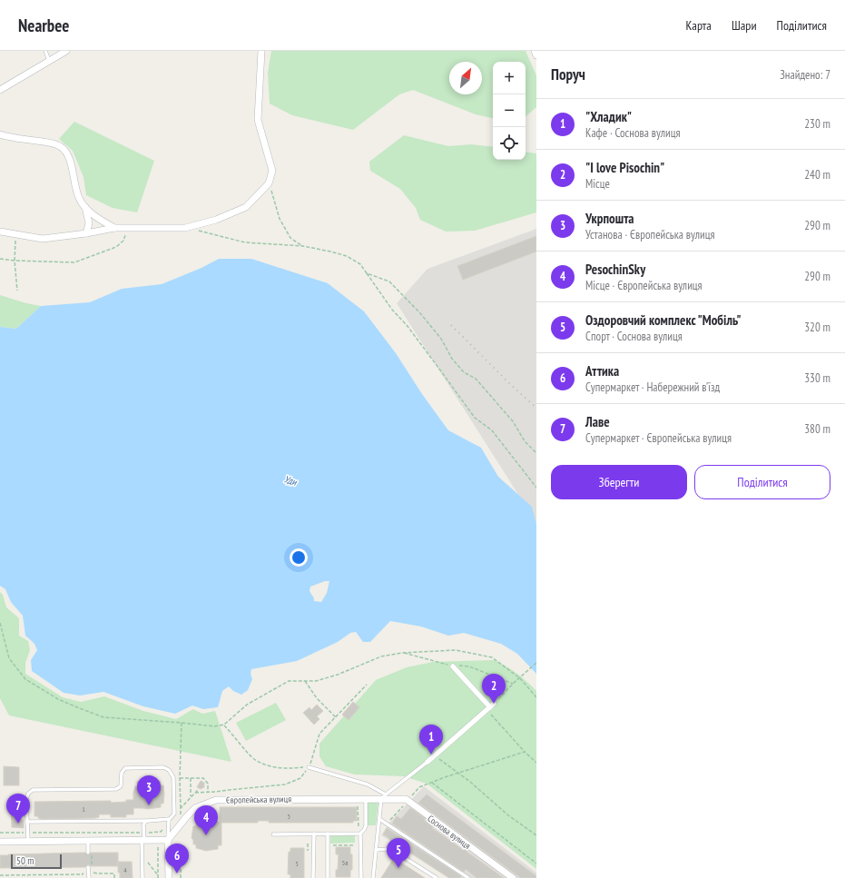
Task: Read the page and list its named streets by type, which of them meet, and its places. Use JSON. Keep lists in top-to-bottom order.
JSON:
{
  "streets": {
    "street": ["Європейська вулиця", "Соснова вулиця"]
  },
  "crossings": [
    ["Європейська вулиця", "Соснова вулиця"]
  ],
  "water": ["Уди"],
  "house_numbers": [
    "1",
    "3",
    "5а",
    "5",
    "4"
  ],
  "scale_bar": "50 m",
  "north": "top right",
  "page": {
    "header": "Nearbee",
    "nav": ["Карта", "Шари", "Поділитися"],
    "heading": ["Поруч", "Знайдено: 7"],
    "map_buttons": ["+", "−"],
    "list": [
      {
        "mark": "1",
        "name": "\"Хладик\"",
        "note": "Кафе · Соснова вулиця",
        "value": "230 m"
      },
      {
        "mark": "2",
        "name": "\"I love Pisochin\"",
        "note": "Місце",
        "value": "240 m"
      },
      {
        "mark": "3",
        "name": "Укрпошта",
        "note": "Установа · Європейська вулиця",
        "value": "290 m"
      },
      {
        "mark": "4",
        "name": "PesochinSky",
        "note": "Місце · Європейська вулиця",
        "value": "290 m"
      },
      {
        "mark": "5",
        "name": "Оздоровчий комплекс \"Мобіль\"",
        "note": "Спорт · Соснова вулиця",
        "value": "320 m"
      },
      {
        "mark": "6",
        "name": "Аттика",
        "note": "Супермаркет · Набережний в’їзд",
        "value": "330 m"
      },
      {
        "mark": "7",
        "name": "Лаве",
        "note": "Супермаркет · Європейська вулиця",
        "value": "380 m"
      }
    ],
    "buttons": ["Зберегти", "Поділитися"],
    "pins": [
      "2",
      "1",
      "3",
      "7",
      "4",
      "5",
      "6"
    ],
    "scale": "50 m"
  }
}
